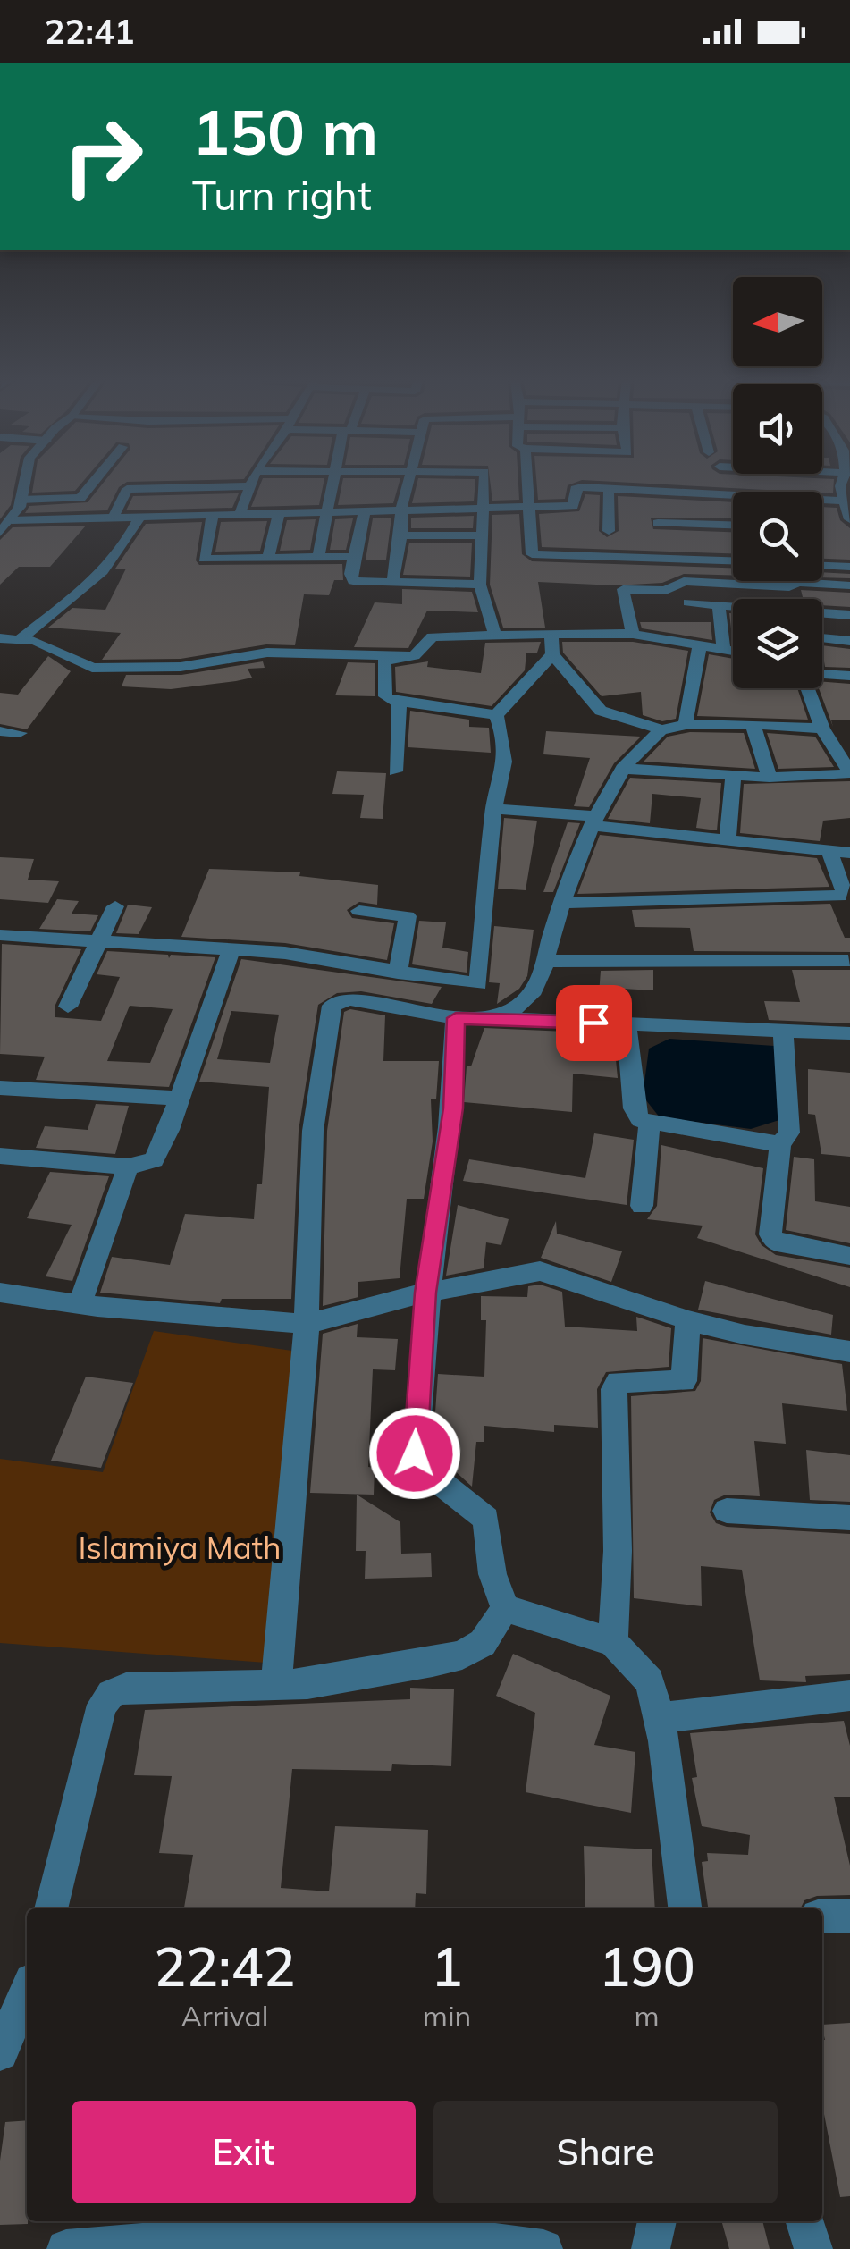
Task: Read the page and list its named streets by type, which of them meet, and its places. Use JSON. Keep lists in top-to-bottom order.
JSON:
{
  "parks": ["Islamiya Math"],
  "north": "left",
  "page": {
    "status": "22:41",
    "turn": ["150 m", "Turn right"],
    "eta": [
      "22:42",
      "Arrival",
      "1",
      "min",
      "190",
      "m"
    ],
    "buttons": ["Exit", "Share"]
  }
}
